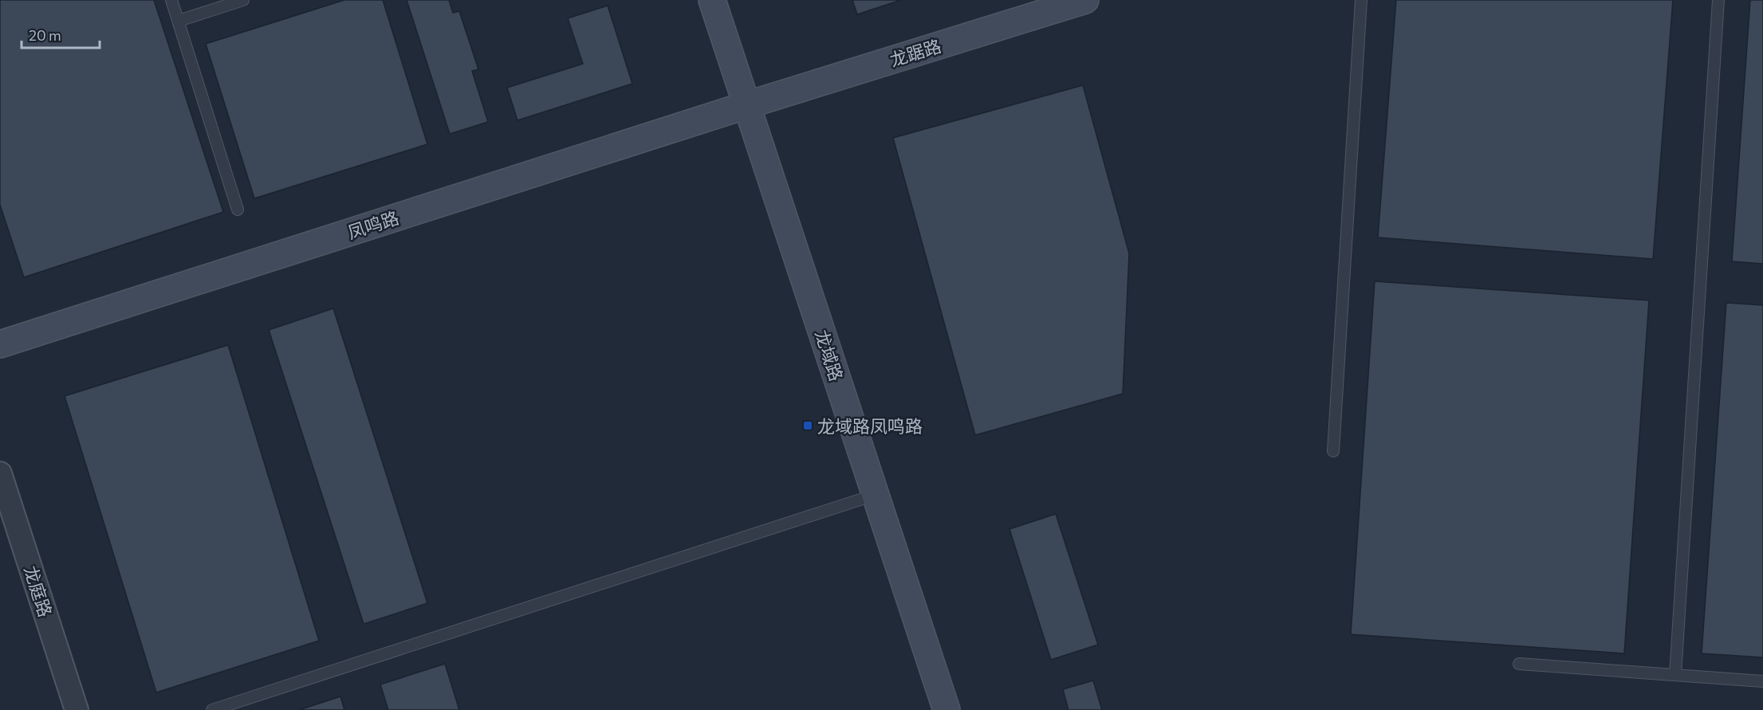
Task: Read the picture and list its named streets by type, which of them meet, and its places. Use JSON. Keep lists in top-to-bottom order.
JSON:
{
  "streets": {
    "street": [
      "龙踞路",
      "凤鸣路",
      "龙域路",
      "龙庭路"
    ]
  },
  "crossings": [
    ["龙踞路", "凤鸣路"],
    ["龙踞路", "龙域路"],
    ["凤鸣路", "龙域路"]
  ],
  "places": {
    "transit": ["龙域路凤鸣路"]
  },
  "scale_bar": "20 m"
}
